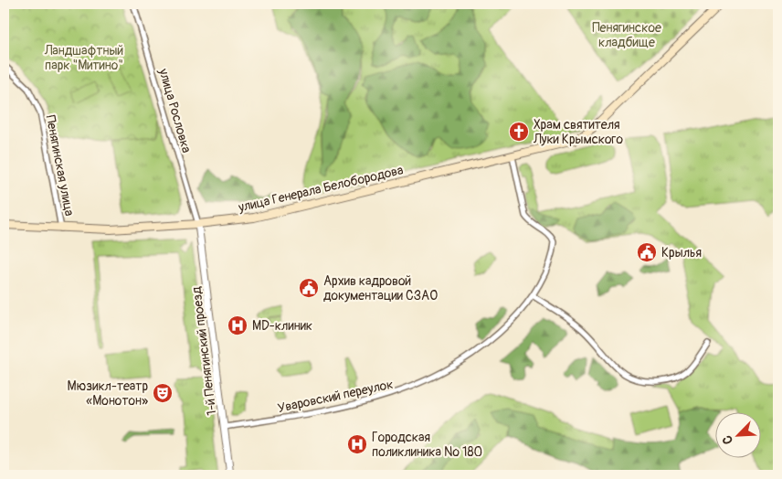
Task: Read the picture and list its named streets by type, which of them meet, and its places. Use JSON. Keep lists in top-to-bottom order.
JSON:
{
  "streets": {
    "main road": ["улица Генерала Белобородова"],
    "street": [
      "улица Рословка",
      "Пенягинская улица",
      "1-й Пенягинский проезд",
      "Уваровский переулок"
    ]
  },
  "crossings": [
    ["улица Рословка", "улица Генерала Белобородова"],
    ["улица Рословка", "1-й Пенягинский проезд"],
    ["Пенягинская улица", "улица Генерала Белобородова"],
    ["улица Генерала Белобородова", "1-й Пенягинский проезд"],
    ["улица Генерала Белобородова", "Уваровский переулок"],
    ["1-й Пенягинский проезд", "Уваровский переулок"]
  ],
  "parks": ["Пенягинское кладбище", "Ландшафтный парк \"Митино\""],
  "places": {
    "church": ["Храм святителя Луки Крымского"],
    "public building": ["Крылья", "Архив кадровой документации СЗАО"],
    "hospital": ["MD-клиник", "Городская поликлиника № 180"],
    "theatre": ["Мюзикл-театр «Монотон»"]
  },
  "north": "bottom left"
}
